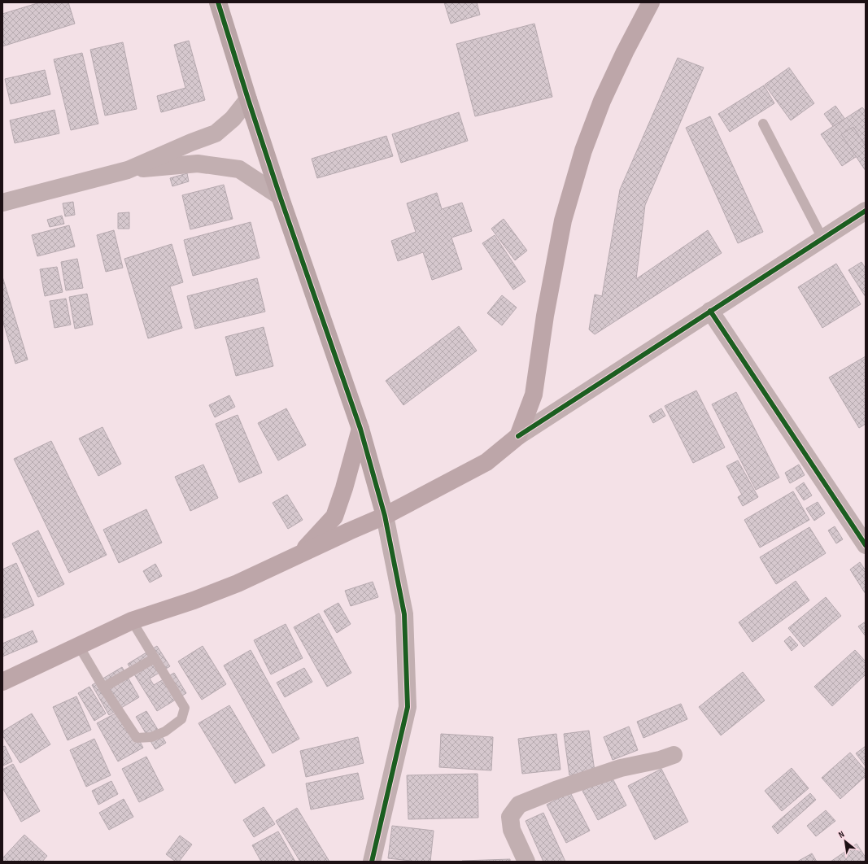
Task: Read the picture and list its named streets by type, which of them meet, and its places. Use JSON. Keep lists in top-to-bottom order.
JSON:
{
  "north": "top left"
}
